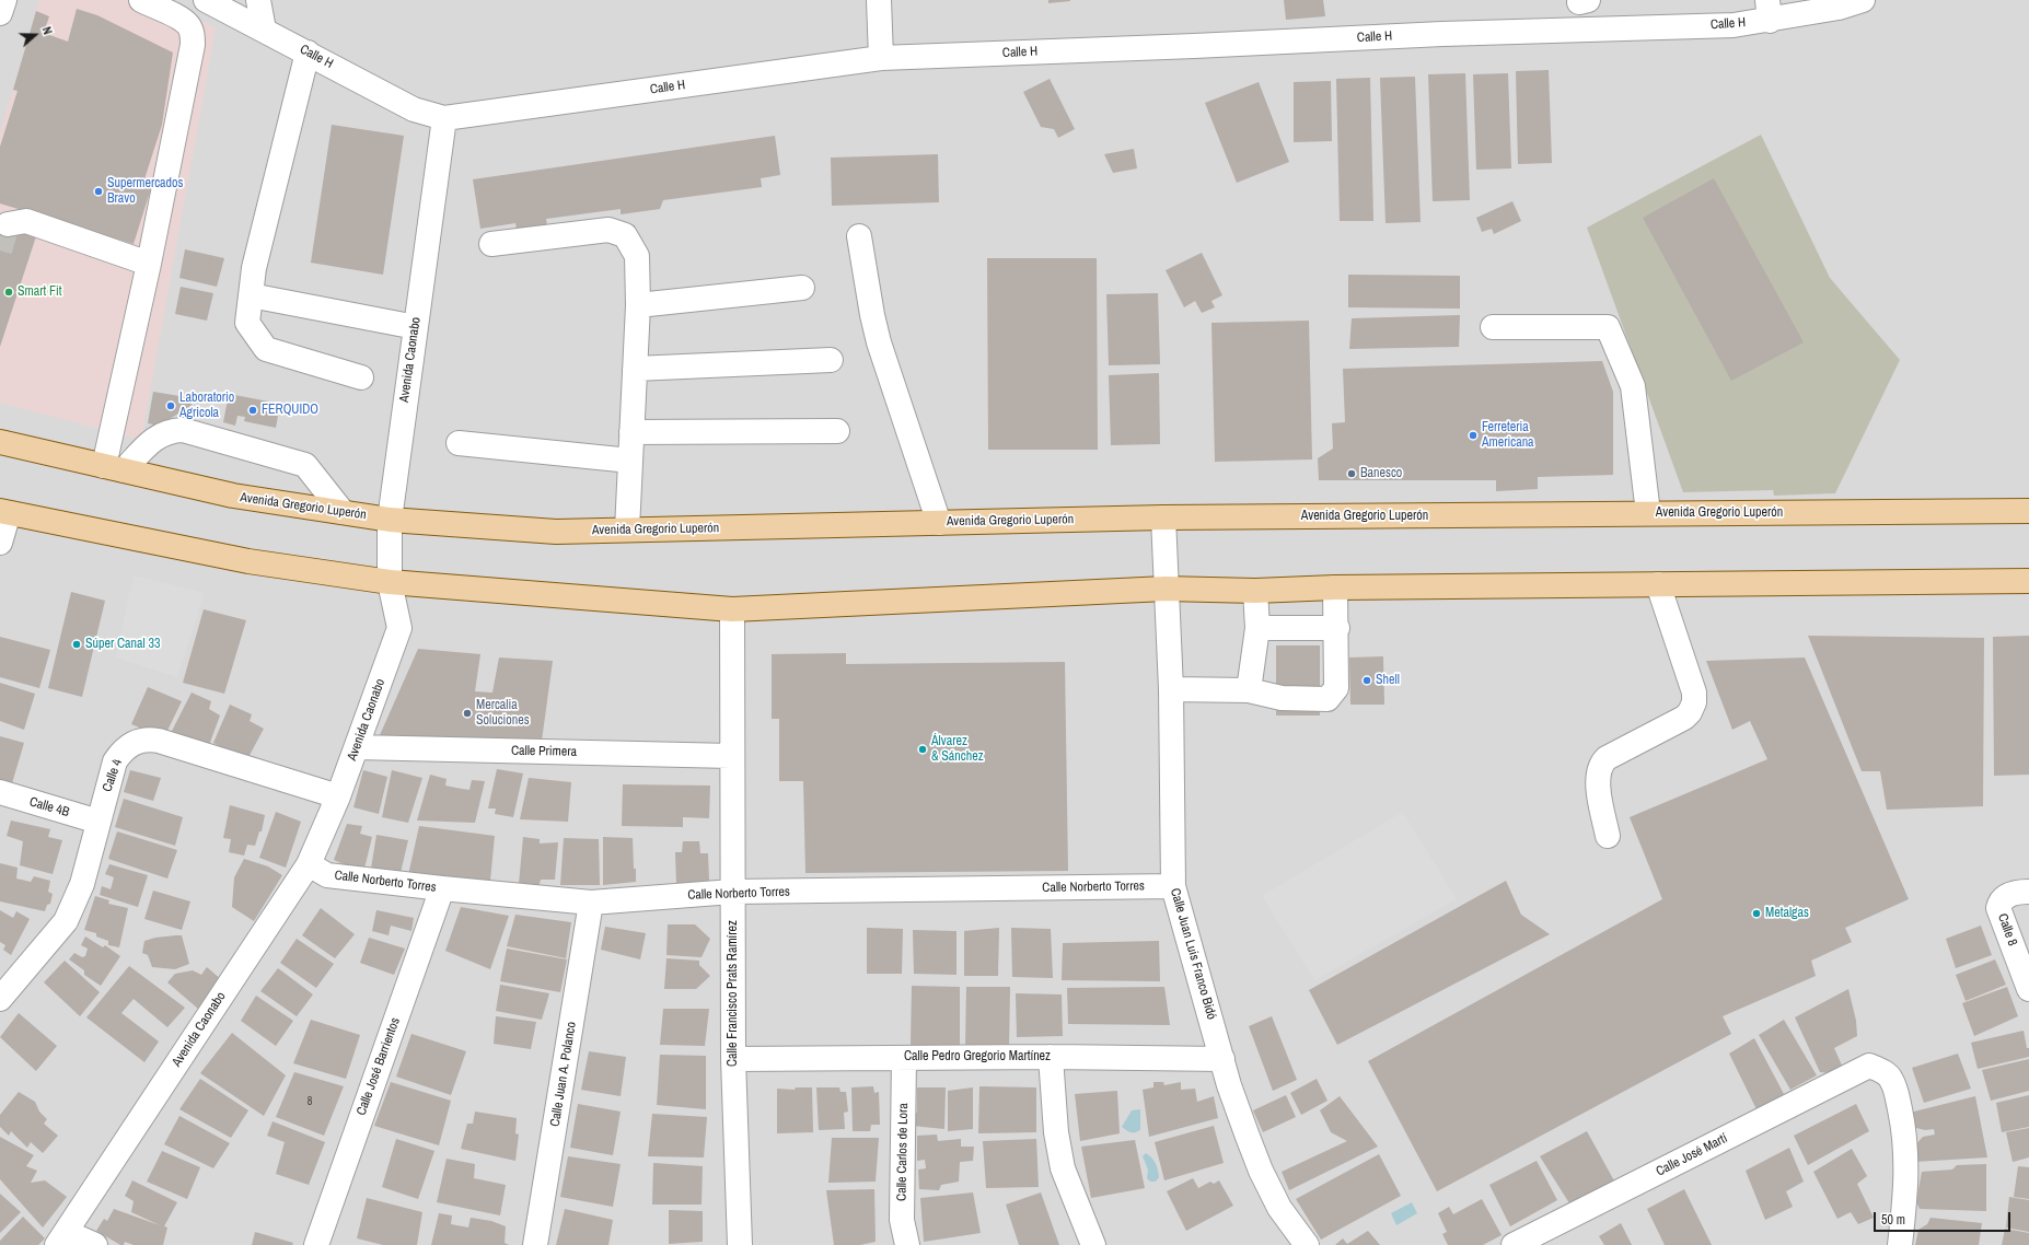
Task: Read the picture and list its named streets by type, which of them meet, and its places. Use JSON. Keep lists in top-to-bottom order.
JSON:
{
  "streets": {
    "main road": ["Avenida Gregorio Luperón"],
    "street": [
      "Calle H",
      "Avenida Caonabo",
      "Calle Primera",
      "Calle 4",
      "Calle 4B",
      "Calle Norberto Torres",
      "Calle 8",
      "Calle Juan Luis Franco Bidó",
      "Calle Francisco Prats Ramírez",
      "Calle Pedro Gregorio Martínez",
      "Calle José Barrientos",
      "Calle Juan A. Polanco",
      "Calle Carlos de Lora",
      "Calle José Martí"
    ]
  },
  "crossings": [
    ["Calle H", "Avenida Caonabo"],
    ["Avenida Caonabo", "Avenida Gregorio Luperón"],
    ["Avenida Caonabo", "Calle Primera"],
    ["Avenida Caonabo", "Calle 4"],
    ["Avenida Caonabo", "Calle Norberto Torres"],
    ["Avenida Gregorio Luperón", "Calle Juan Luis Franco Bidó"],
    ["Calle Primera", "Calle Francisco Prats Ramírez"],
    ["Calle 4", "Calle 4B"],
    ["Calle Norberto Torres", "Calle Juan Luis Franco Bidó"],
    ["Calle Norberto Torres", "Calle Francisco Prats Ramírez"],
    ["Calle Norberto Torres", "Calle José Barrientos"],
    ["Calle Norberto Torres", "Calle Juan A. Polanco"],
    ["Calle Juan Luis Franco Bidó", "Calle Pedro Gregorio Martínez"],
    ["Calle Francisco Prats Ramírez", "Calle Pedro Gregorio Martínez"],
    ["Calle Pedro Gregorio Martínez", "Calle Carlos de Lora"]
  ],
  "places": [
    "Supermercados Bravo",
    "Smart Fit",
    "Laboratorio Agricola",
    "FERQUIDO",
    "Ferreteria Americana",
    "Banesco",
    "Súper Canal 33",
    "Shell",
    "Mercalia Soluciones",
    "Álvarez & Sánchez",
    "Metalgas"
  ],
  "house_numbers": ["8"],
  "scale_bar": "50 m",
  "north": "right"
}
